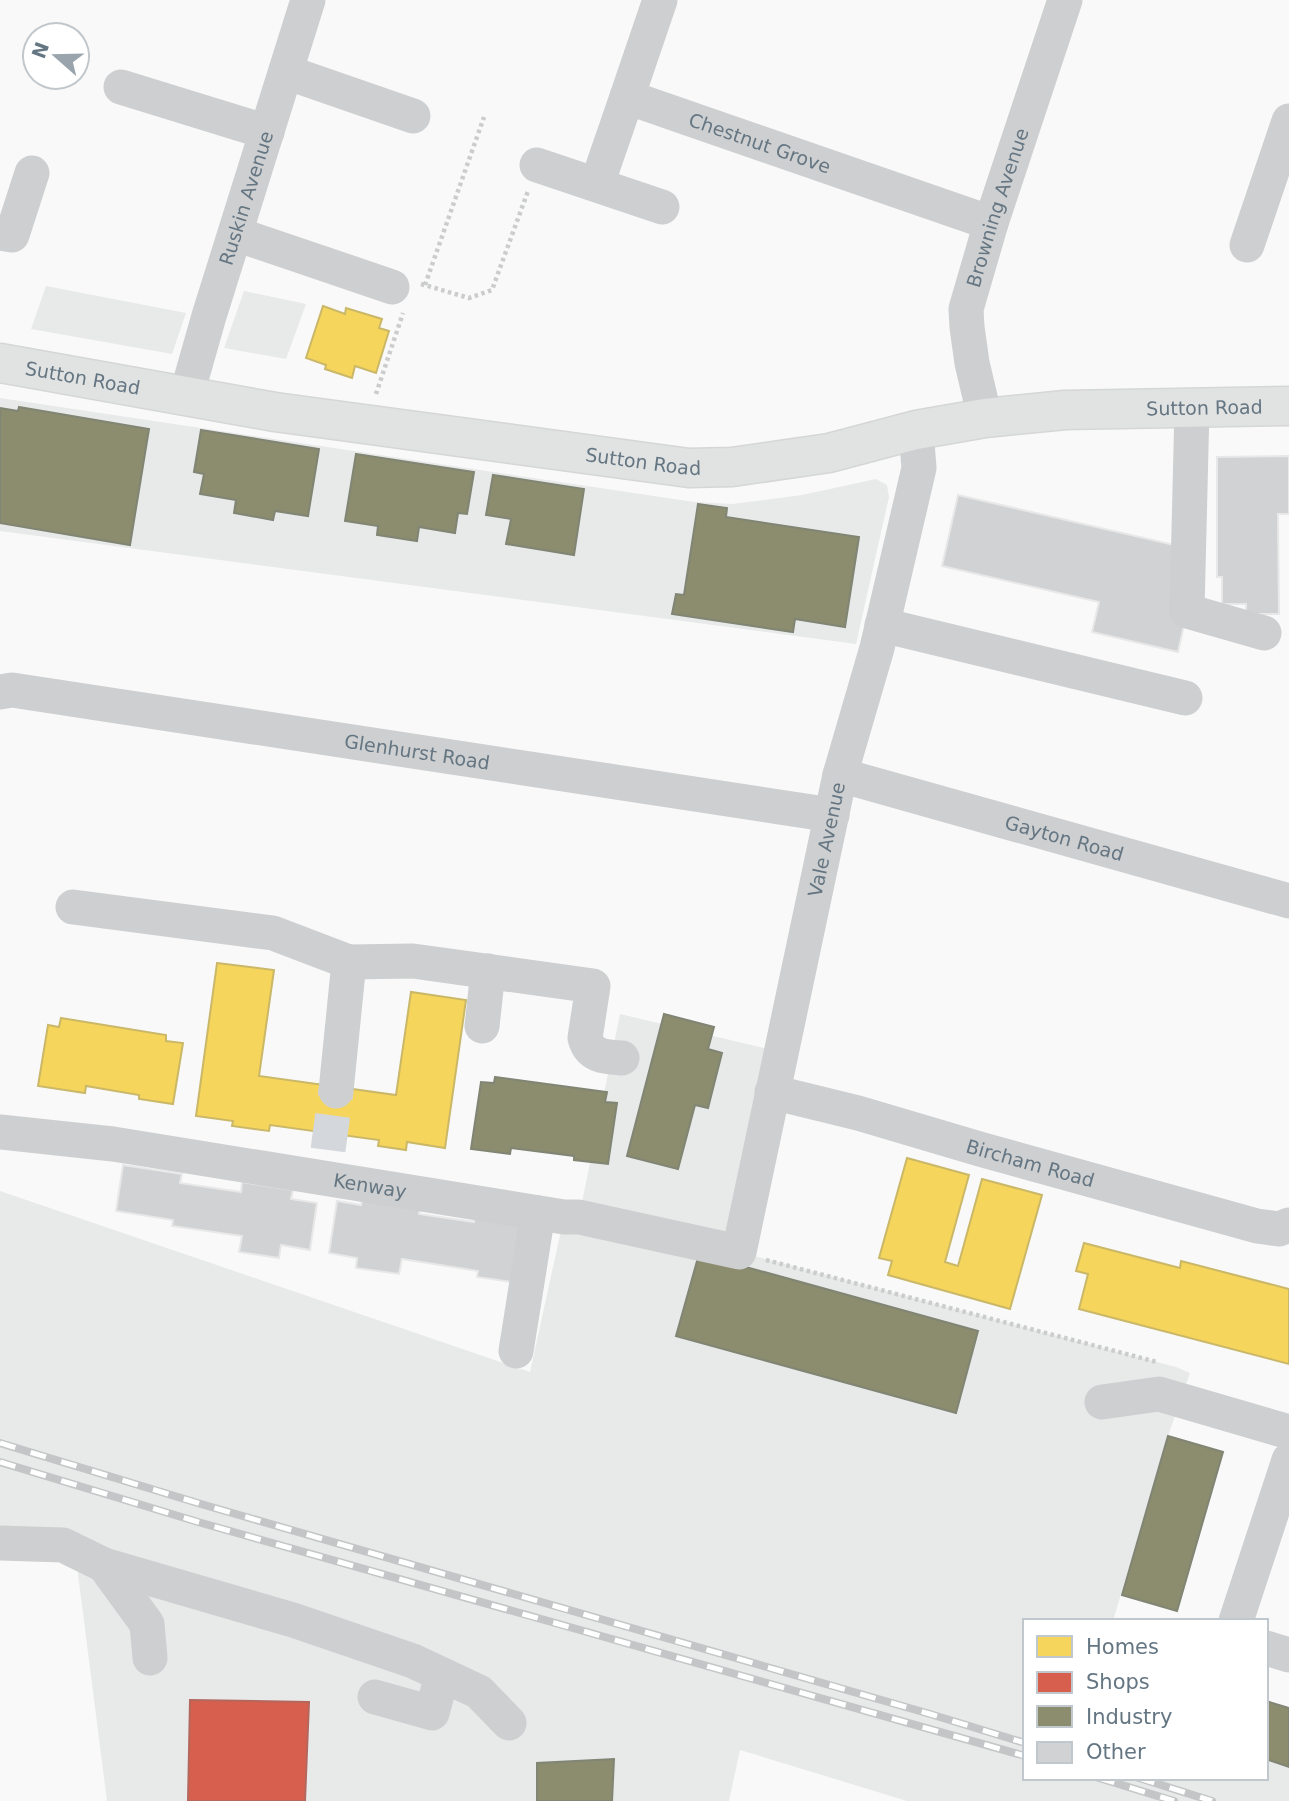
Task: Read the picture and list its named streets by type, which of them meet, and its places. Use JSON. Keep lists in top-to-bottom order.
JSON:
{
  "streets": {
    "main road": ["Sutton Road"],
    "street": [
      "Chestnut Grove",
      "Ruskin Avenue",
      "Browning Avenue",
      "Glenhurst Road",
      "Gayton Road",
      "Vale Avenue",
      "Bircham Road",
      "Kenway"
    ]
  },
  "crossings": [
    ["Chestnut Grove", "Browning Avenue"],
    ["Ruskin Avenue", "Sutton Road"],
    ["Browning Avenue", "Sutton Road"],
    ["Sutton Road", "Vale Avenue"],
    ["Glenhurst Road", "Vale Avenue"],
    ["Gayton Road", "Vale Avenue"],
    ["Vale Avenue", "Bircham Road"],
    ["Vale Avenue", "Kenway"]
  ],
  "legend": [
    "Homes",
    "Shops",
    "Industry",
    "Other"
  ],
  "north": "left"
}
